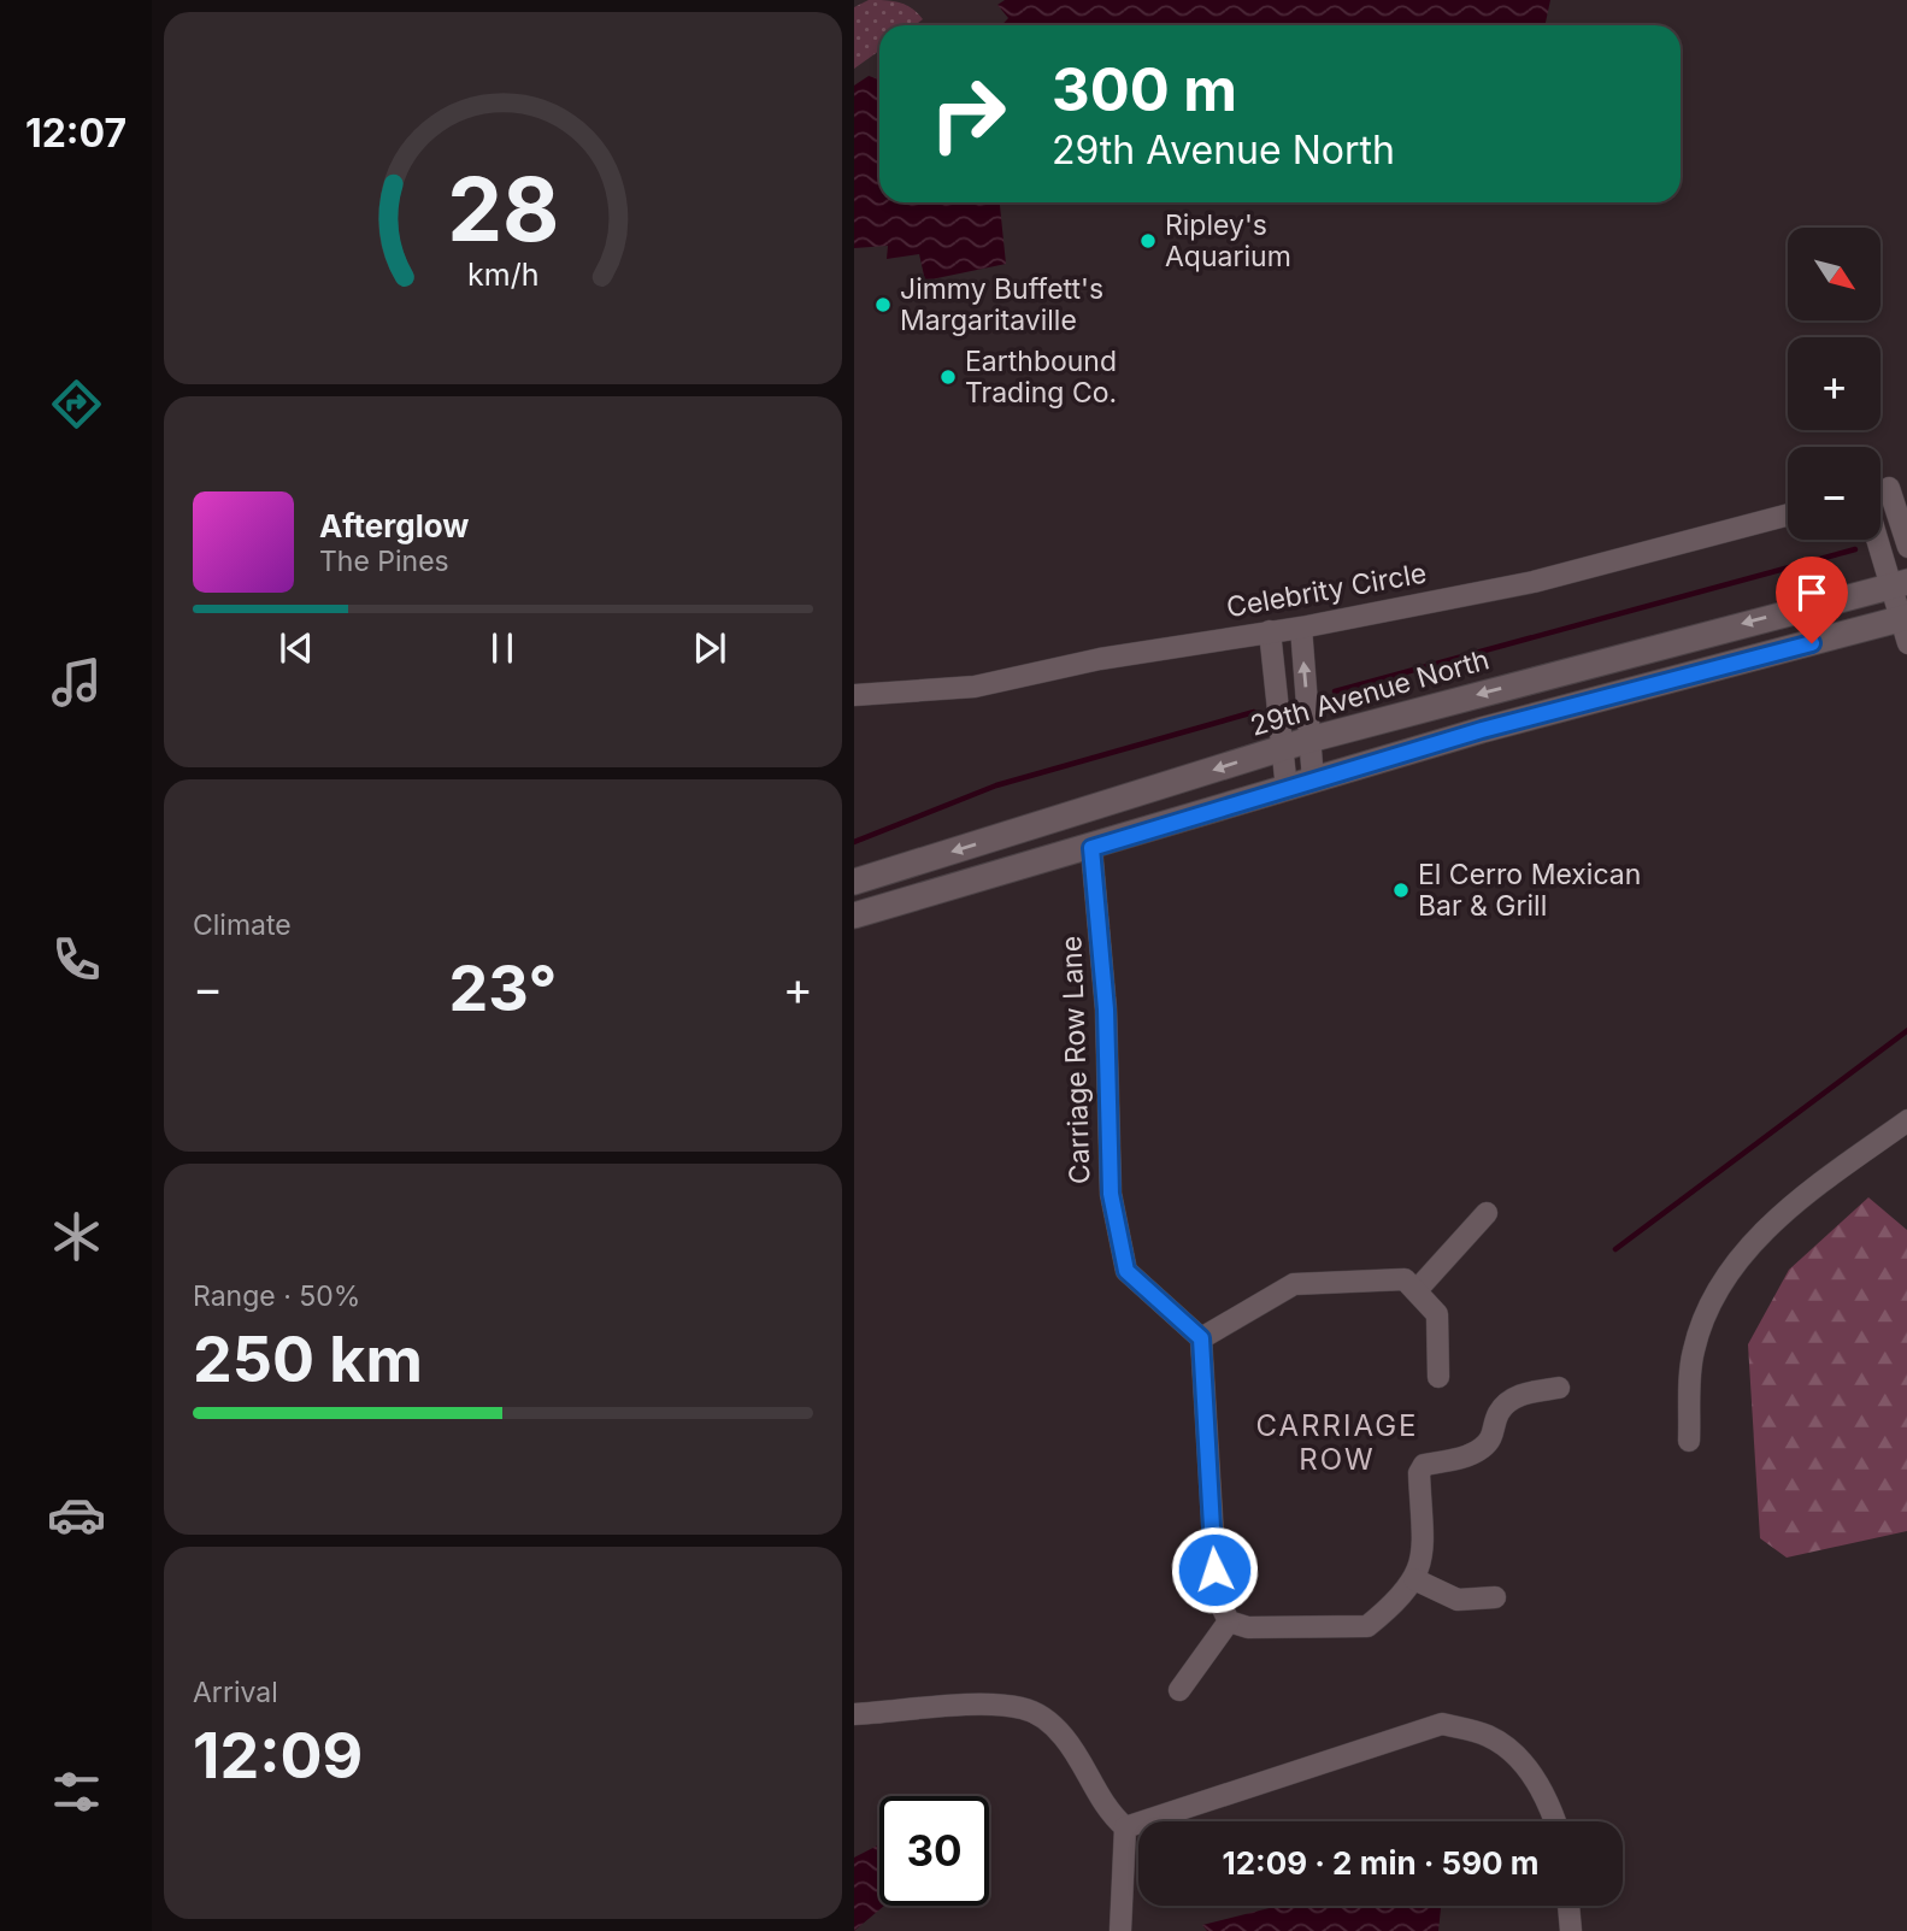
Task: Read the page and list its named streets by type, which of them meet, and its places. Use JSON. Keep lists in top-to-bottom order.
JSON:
{
  "streets": {
    "main road": ["29th Avenue North"],
    "street": ["Celebrity Circle", "Carriage Row Lane"]
  },
  "districts": ["CARRIAGE ROW"],
  "places": [
    "Ripley's Aquarium",
    "Jimmy Buffett's Margaritaville",
    "Earthbound Trading Co.",
    "El Cerro Mexican Bar & Grill"
  ],
  "north": "bottom right",
  "page": {
    "tabs": "12:07",
    "turn": ["300 m", "29th Avenue North"],
    "map_buttons": ["+", "−"],
    "song": ["Afterglow", "The Pines"],
    "tile": [
      "Climate",
      ["Range · 50%", "250 km"],
      ["Arrival", "12:09"]
    ],
    "heat": ["−", "23°", "+"],
    "limit": "30",
    "trip": "12:09 · 2 min · 590 m",
    "gauge": ["28", "km/h"]
  }
}
